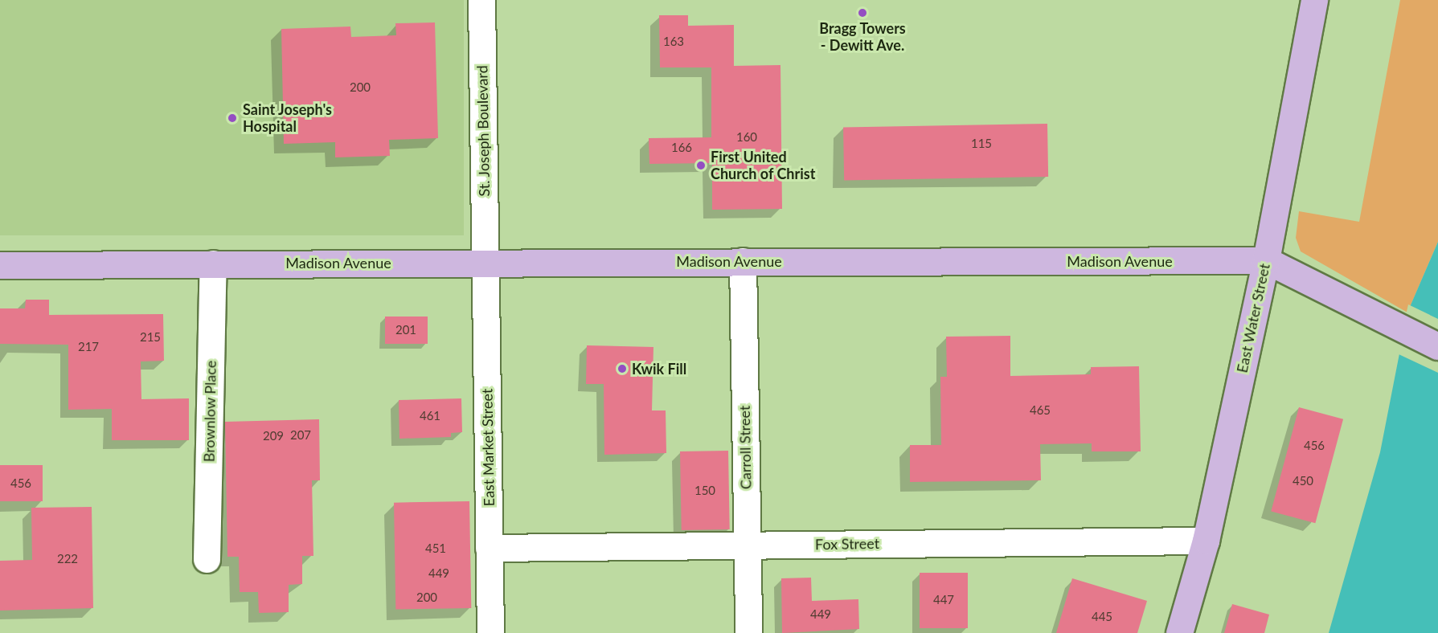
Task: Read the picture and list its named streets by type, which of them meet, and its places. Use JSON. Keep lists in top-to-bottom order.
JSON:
{
  "streets": {
    "main road": ["Madison Avenue", "East Water Street"],
    "street": [
      "St. Joseph Boulevard",
      "Brownlow Place",
      "East Market Street",
      "Carroll Street",
      "Fox Street"
    ]
  },
  "crossings": [
    ["St. Joseph Boulevard", "Madison Avenue"],
    ["St. Joseph Boulevard", "East Market Street"],
    ["Madison Avenue", "East Water Street"],
    ["Madison Avenue", "Brownlow Place"],
    ["Madison Avenue", "East Market Street"],
    ["Madison Avenue", "Carroll Street"],
    ["East Water Street", "Fox Street"],
    ["East Market Street", "Fox Street"],
    ["Carroll Street", "Fox Street"]
  ],
  "places": [
    "Bragg Towers - Dewitt Ave.",
    "Saint Joseph's Hospital",
    "First United Church of Christ",
    "Kwik Fill"
  ],
  "house_numbers": [
    "163",
    "200",
    "160",
    "115",
    "166",
    "201",
    "215",
    "217",
    "465",
    "461",
    "207",
    "209",
    "456",
    "450",
    "456",
    "150",
    "451",
    "222",
    "449",
    "200",
    "447",
    "449",
    "445"
  ]
}
